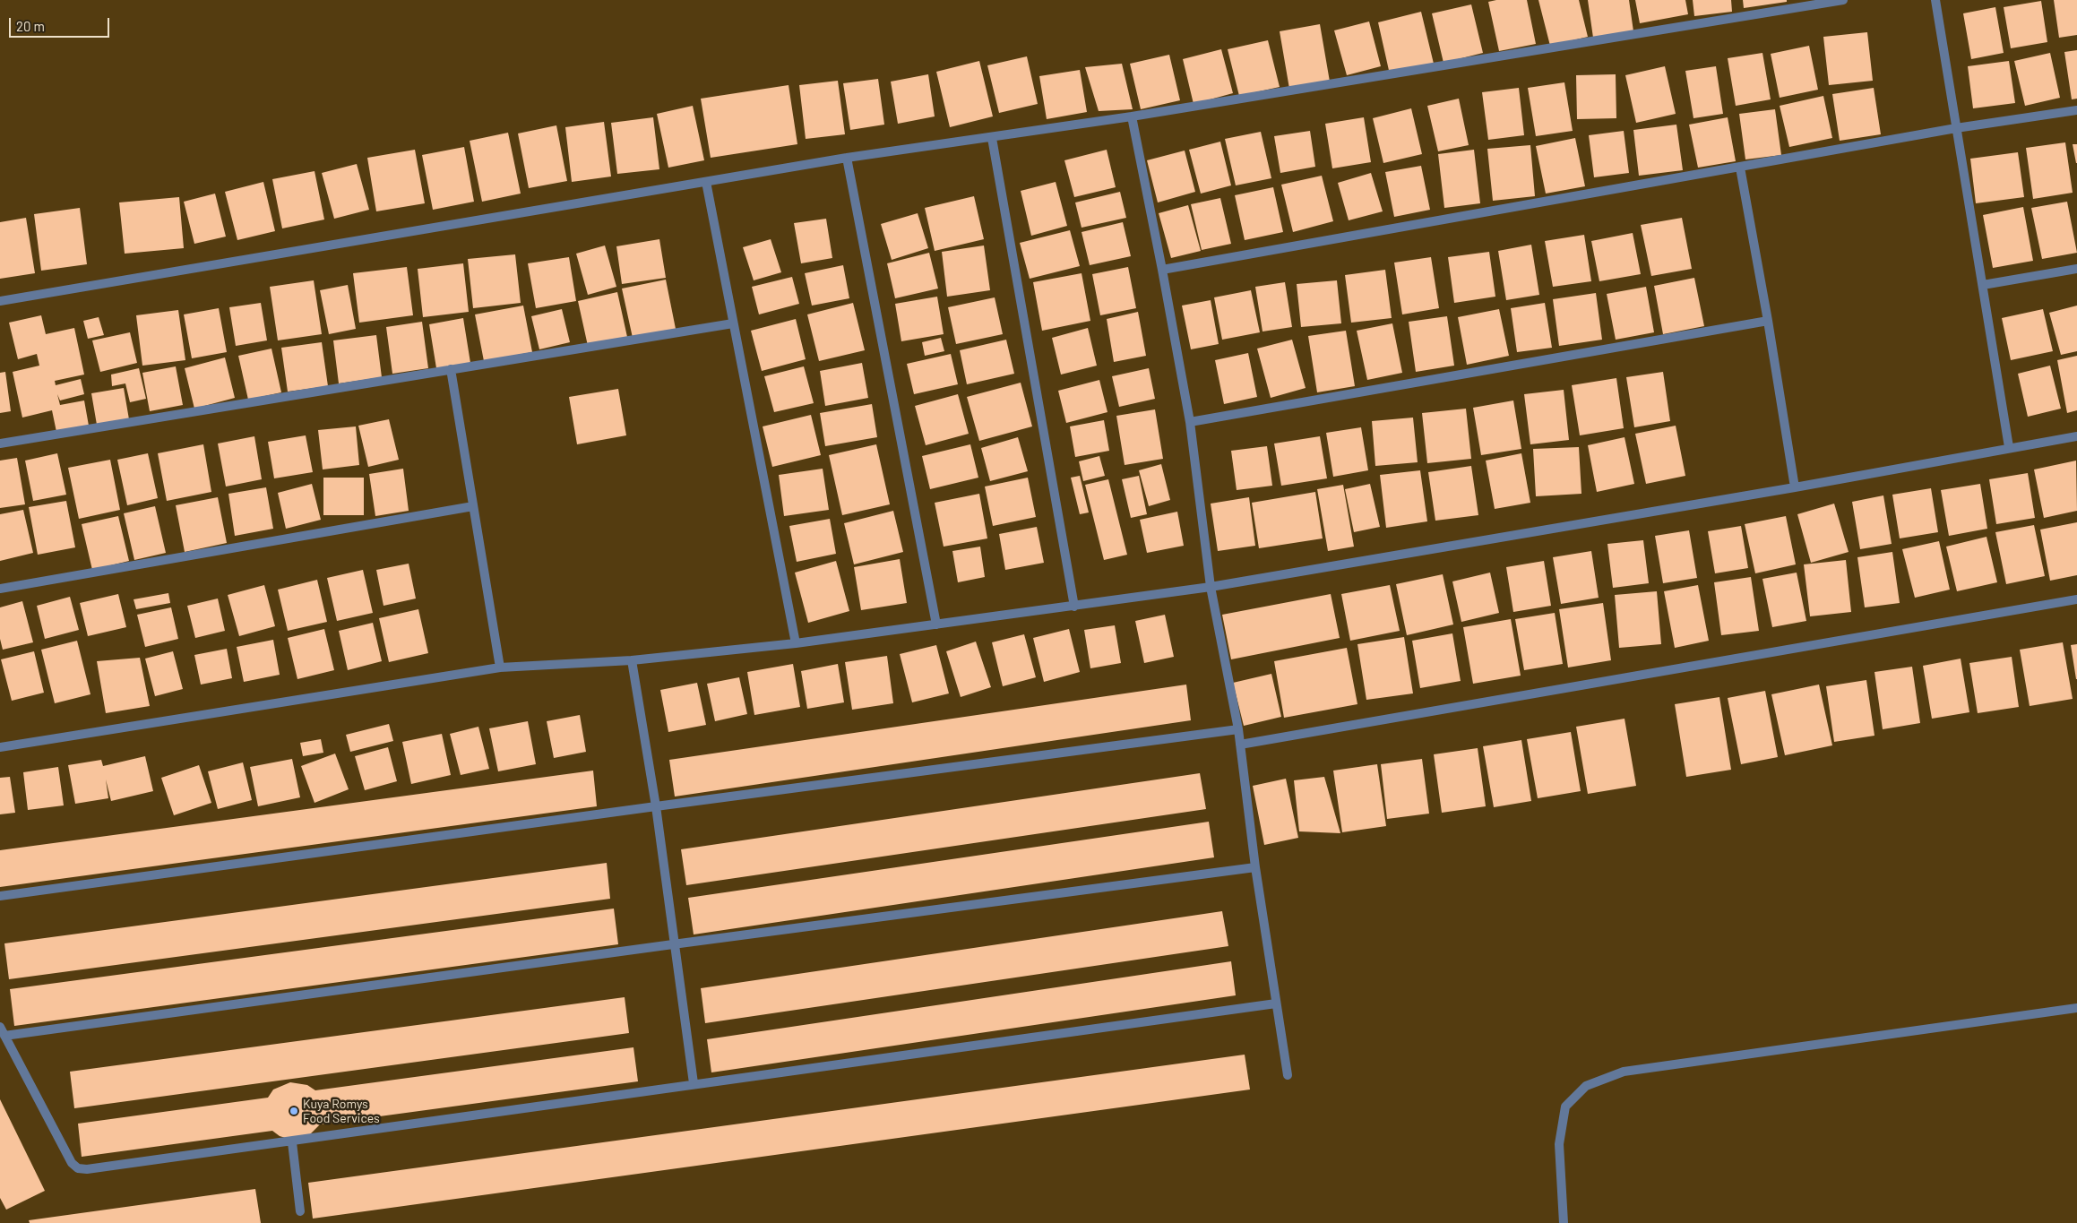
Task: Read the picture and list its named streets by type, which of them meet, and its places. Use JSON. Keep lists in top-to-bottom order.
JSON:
{
  "places": ["Kuya Romys Food Services"],
  "scale_bar": "20 m"
}
